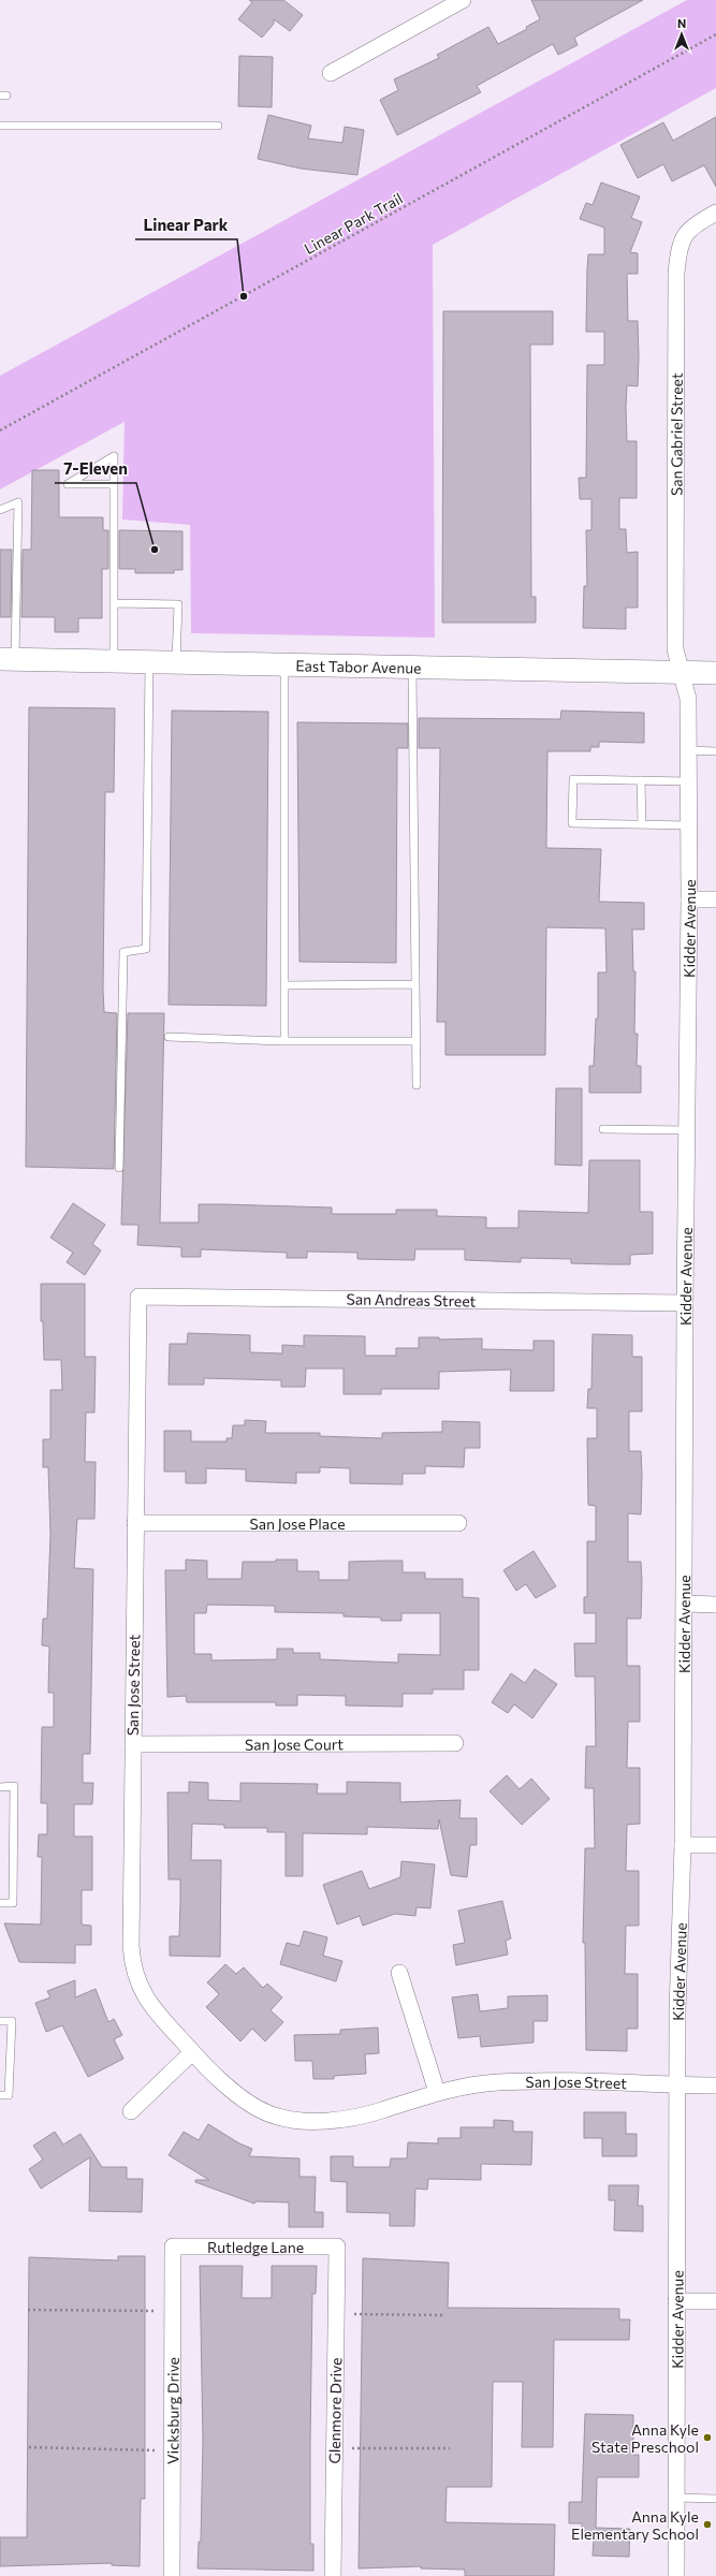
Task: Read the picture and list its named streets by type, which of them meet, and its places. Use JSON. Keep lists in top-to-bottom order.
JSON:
{
  "streets": {
    "main road": ["East Tabor Avenue"],
    "street": [
      "San Gabriel Street",
      "Kidder Avenue",
      "San Andreas Street",
      "San Jose Place",
      "San Jose Street",
      "San Jose Court",
      "Rutledge Lane",
      "Vicksburg Drive",
      "Glenmore Drive"
    ],
    "path": ["Linear Park Trail"]
  },
  "crossings": [
    ["San Gabriel Street", "East Tabor Avenue"],
    ["San Gabriel Street", "Kidder Avenue"],
    ["East Tabor Avenue", "Kidder Avenue"],
    ["Kidder Avenue", "San Andreas Street"],
    ["Kidder Avenue", "San Jose Street"],
    ["San Andreas Street", "San Jose Street"],
    ["San Jose Place", "San Jose Street"],
    ["San Jose Street", "San Jose Court"],
    ["Rutledge Lane", "Vicksburg Drive"],
    ["Rutledge Lane", "Glenmore Drive"]
  ],
  "places": [
    "Linear Park",
    "7-Eleven",
    "Anna Kyle State Preschool",
    "Anna Kyle Elementary School"
  ],
  "north": "top"
}
